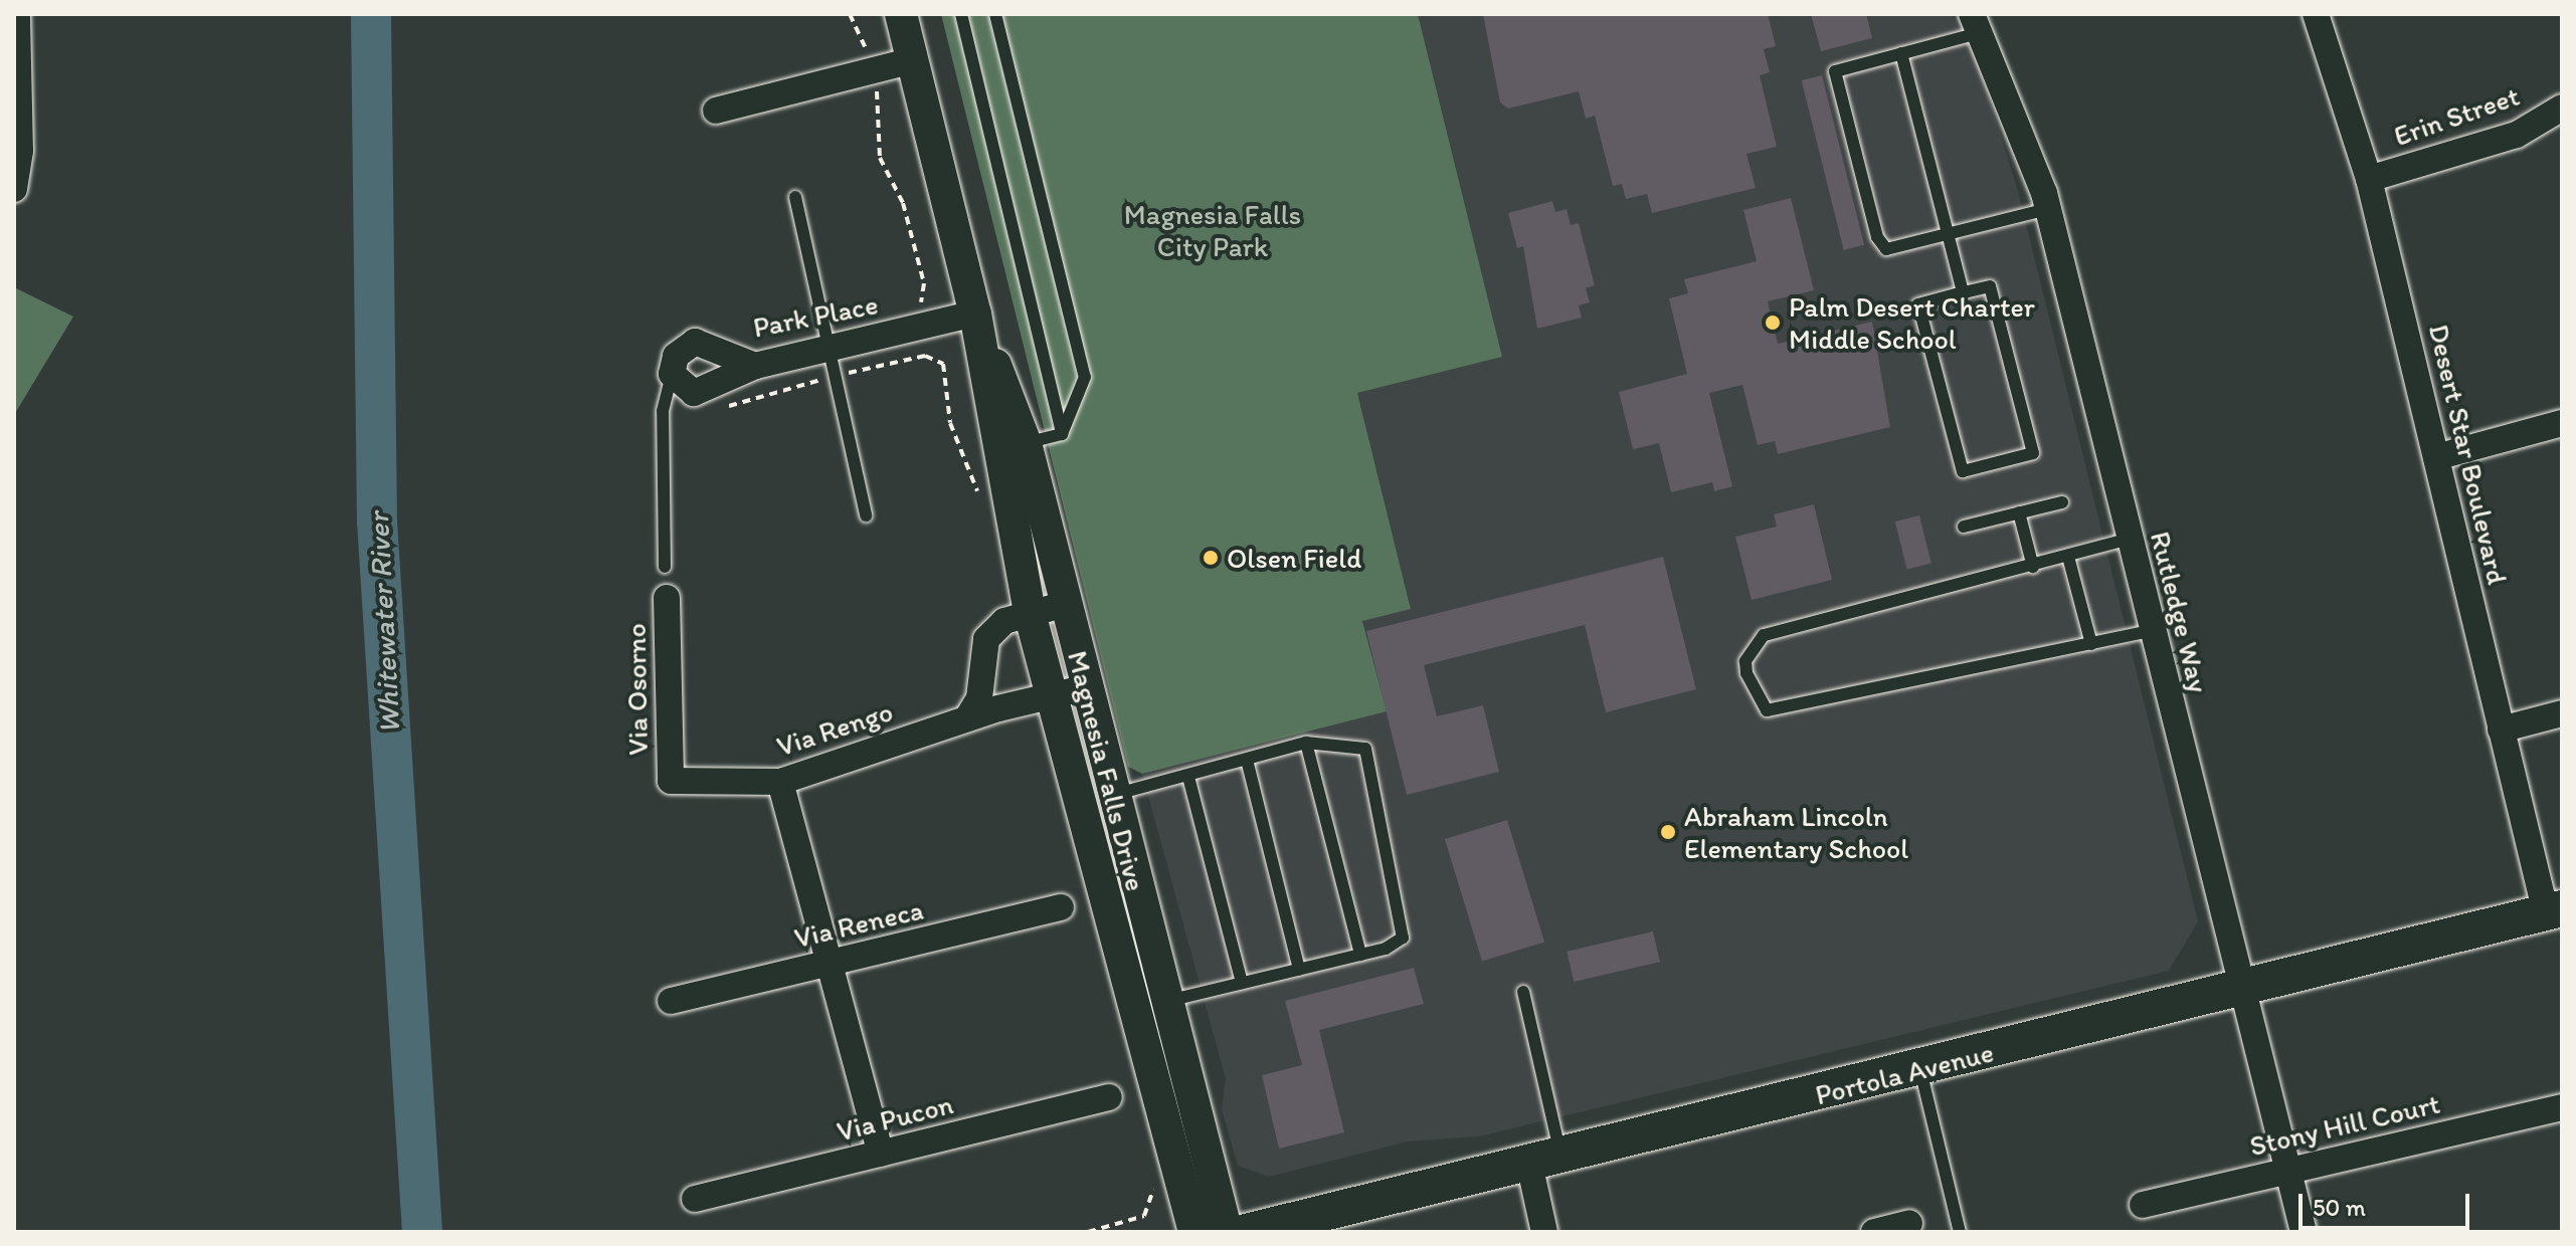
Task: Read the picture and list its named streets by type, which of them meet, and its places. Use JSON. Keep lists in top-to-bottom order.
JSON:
{
  "streets": {
    "main road": ["Portola Avenue"],
    "street": [
      "Erin Street",
      "Park Place",
      "Desert Star Boulevard",
      "Rutledge Way",
      "Via Osorno",
      "Via Rengo",
      "Magnesia Falls Drive",
      "Via Reneca",
      "Via Pucon",
      "Stony Hill Court"
    ]
  },
  "crossings": [
    ["Erin Street", "Desert Star Boulevard"],
    ["Park Place", "Magnesia Falls Drive"],
    ["Desert Star Boulevard", "Portola Avenue"],
    ["Rutledge Way", "Portola Avenue"],
    ["Rutledge Way", "Stony Hill Court"],
    ["Via Osorno", "Via Rengo"],
    ["Via Rengo", "Magnesia Falls Drive"]
  ],
  "water": ["Whitewater River"],
  "parks": ["Magnesia Falls City Park"],
  "places": ["Palm Desert Charter Middle School", "Olsen Field", "Abraham Lincoln Elementary School"],
  "scale_bar": "50 m"
}
